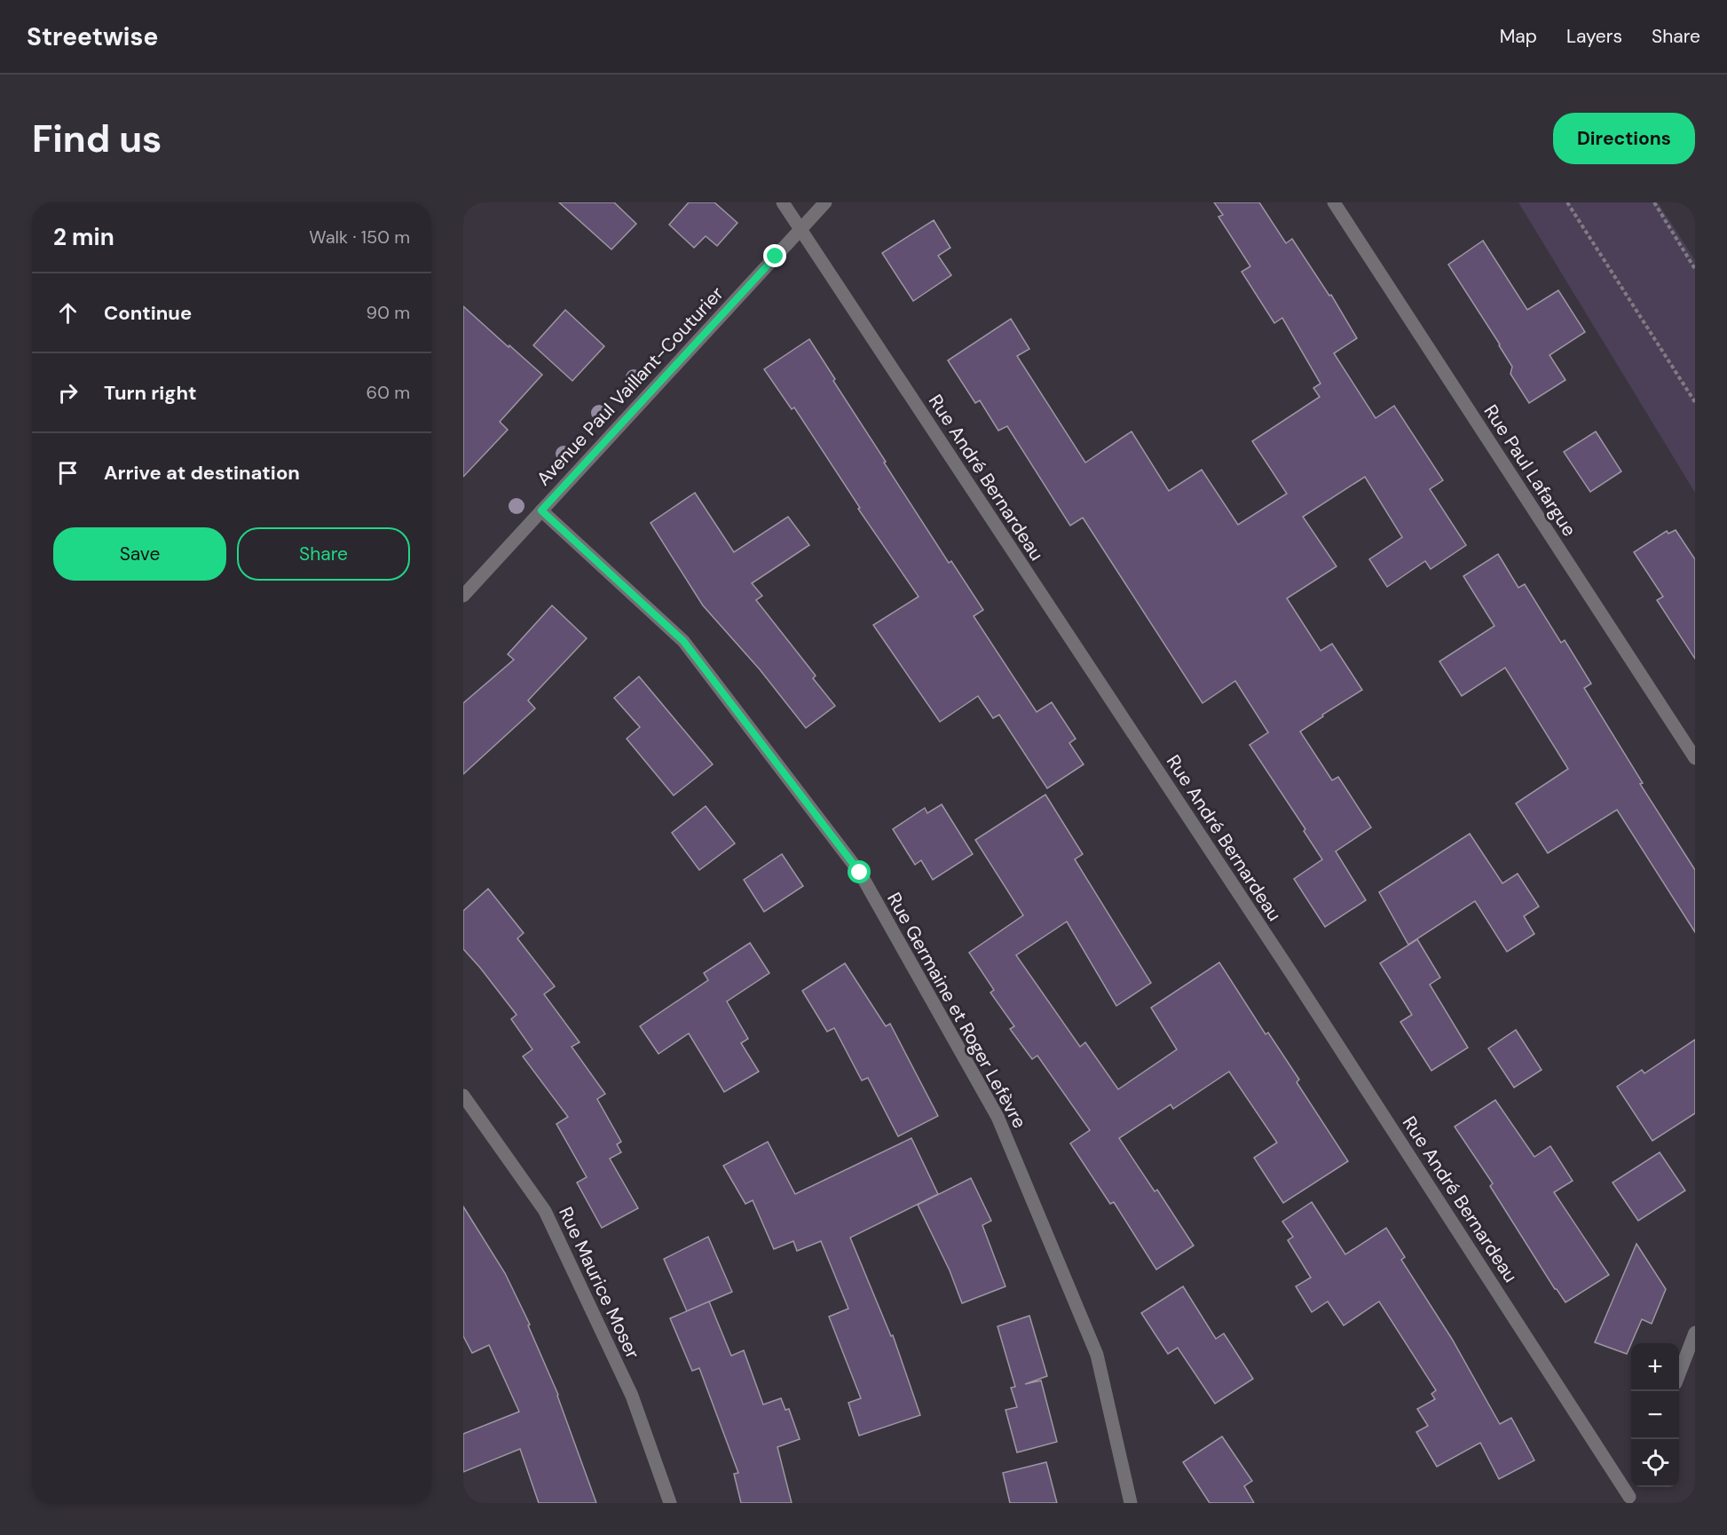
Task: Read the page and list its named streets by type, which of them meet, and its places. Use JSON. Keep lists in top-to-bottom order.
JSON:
{
  "streets": {
    "street": [
      "Avenue Paul Vaillant-Couturier",
      "Rue Paul Lafargue",
      "Rue André Bernardeau",
      "Rue Germaine et Roger Lefèvre",
      "Rue Maurice Moser"
    ]
  },
  "crossings": [
    ["Avenue Paul Vaillant-Couturier", "Rue André Bernardeau"],
    ["Avenue Paul Vaillant-Couturier", "Rue Germaine et Roger Lefèvre"]
  ],
  "page": {
    "header": "Streetwise",
    "nav": ["Map", "Layers", "Share"],
    "buttons": [
      "Directions",
      ["Save", "Share"]
    ],
    "title": "Find us",
    "heading": ["2 min", "Walk · 150 m"],
    "list": [
      ["Continue", "90 m"],
      ["Turn right", "60 m"],
      "Arrive at destination"
    ],
    "map_buttons": ["+", "−"]
  }
}
